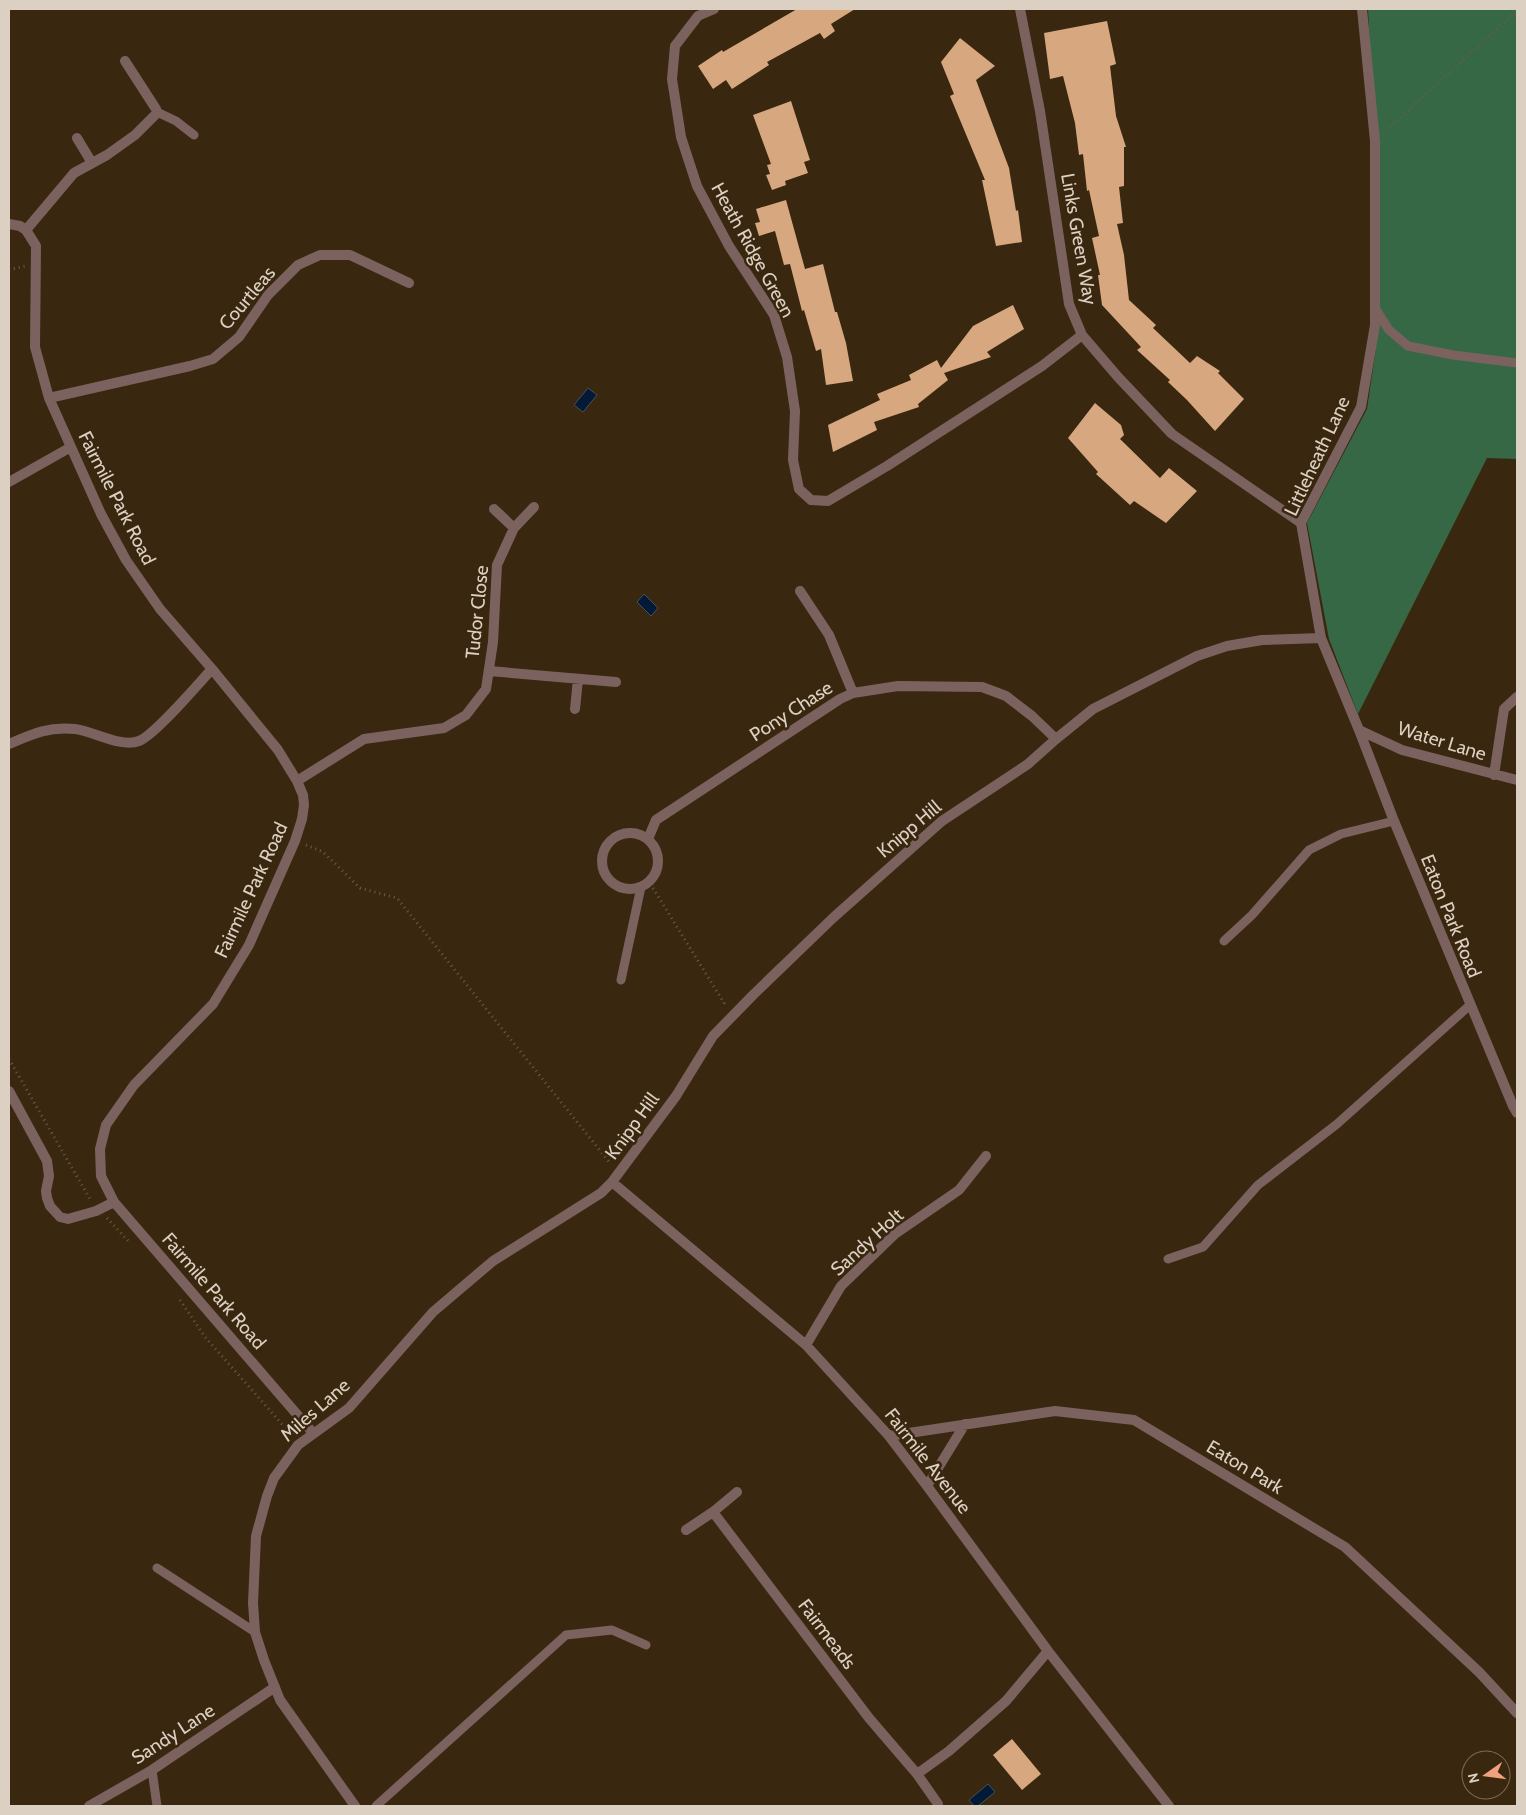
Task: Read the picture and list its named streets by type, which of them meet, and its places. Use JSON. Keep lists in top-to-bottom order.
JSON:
{
  "streets": {
    "street": [
      "Links Green Way",
      "Heath Ridge Green",
      "Courtleas",
      "Littleheath Lane",
      "Fairmile Park Road",
      "Tudor Close",
      "Pony Chase",
      "Water Lane",
      "Knipp Hill",
      "Eaton Park Road",
      "Sandy Holt",
      "Miles Lane",
      "Fairmile Avenue",
      "Eaton Park",
      "Fairmeads",
      "Sandy Lane"
    ]
  },
  "crossings": [
    ["Links Green Way", "Heath Ridge Green"],
    ["Links Green Way", "Littleheath Lane"],
    ["Courtleas", "Fairmile Park Road"],
    ["Littleheath Lane", "Water Lane"],
    ["Littleheath Lane", "Knipp Hill"],
    ["Littleheath Lane", "Eaton Park Road"],
    ["Fairmile Park Road", "Tudor Close"],
    ["Fairmile Park Road", "Miles Lane"],
    ["Pony Chase", "Knipp Hill"],
    ["Water Lane", "Eaton Park Road"],
    ["Knipp Hill", "Miles Lane"],
    ["Knipp Hill", "Fairmile Avenue"],
    ["Sandy Holt", "Fairmile Avenue"],
    ["Miles Lane", "Fairmile Avenue"],
    ["Miles Lane", "Sandy Lane"],
    ["Fairmile Avenue", "Eaton Park"]
  ],
  "north": "left"
}
